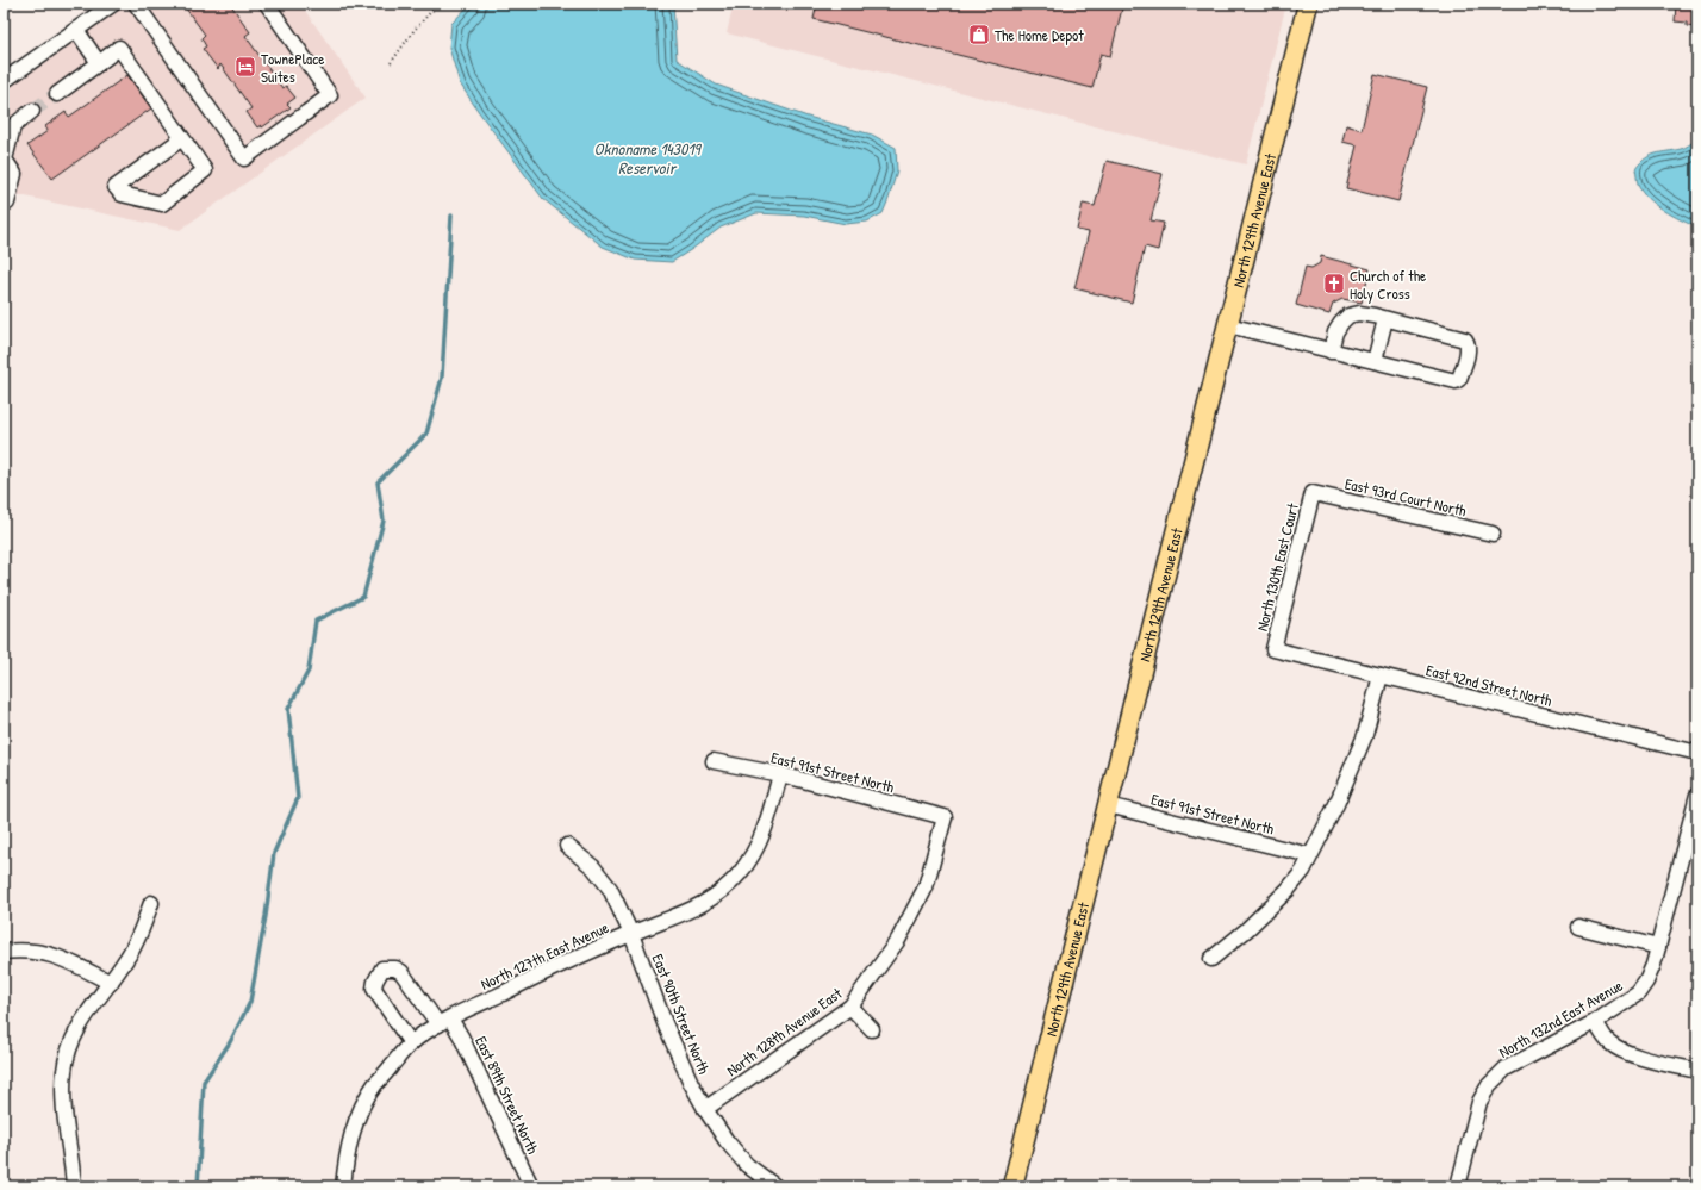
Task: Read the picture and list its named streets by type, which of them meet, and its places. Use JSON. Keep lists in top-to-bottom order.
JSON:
{
  "streets": {
    "main road": ["North 129th Avenue East"],
    "street": [
      "East 93rd Court North",
      "North 130th East Court",
      "East 92nd Street North",
      "East 91st Street North",
      "North 127th East Avenue",
      "East 90th Street North",
      "North 132nd East Avenue",
      "North 128th Avenue East",
      "East 89th Street North"
    ]
  },
  "crossings": [
    ["North 129th Avenue East", "East 91st Street North"],
    ["East 93rd Court North", "North 130th East Court"],
    ["North 130th East Court", "East 92nd Street North"],
    ["East 91st Street North", "North 127th East Avenue"],
    ["East 91st Street North", "North 128th Avenue East"],
    ["North 127th East Avenue", "East 90th Street North"],
    ["North 127th East Avenue", "East 89th Street North"],
    ["East 90th Street North", "North 128th Avenue East"]
  ],
  "water": ["Oknoname 143019 Reservoir"],
  "places": {
    "shop": ["The Home Depot"],
    "hotel": ["TownePlace Suites"],
    "church": ["Church of the Holy Cross"]
  }
}
